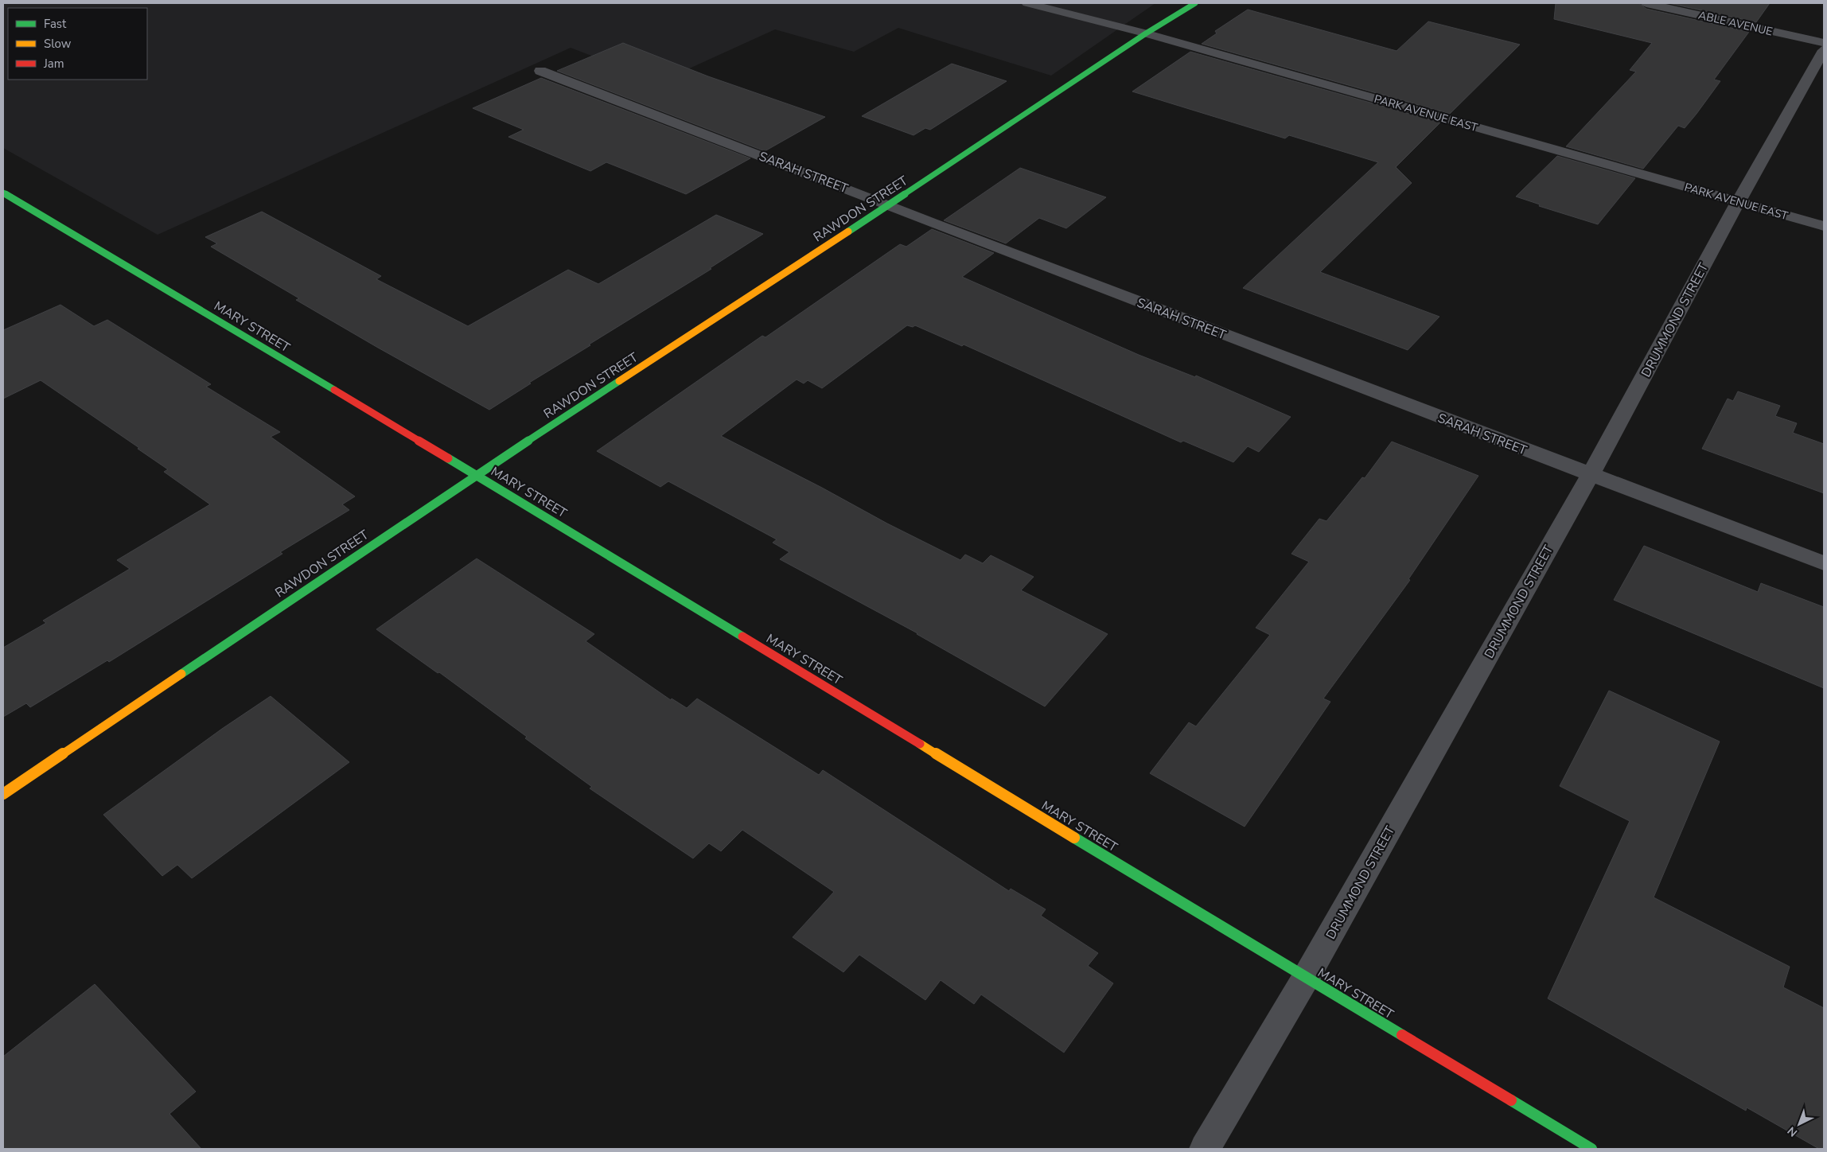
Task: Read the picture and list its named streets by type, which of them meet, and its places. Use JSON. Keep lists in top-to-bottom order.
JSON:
{
  "streets": {
    "street": [
      "ABLE AVENUE",
      "PARK AVENUE EAST",
      "SARAH STREET",
      "RAWDON STREET",
      "DRUMMOND STREET",
      "MARY STREET"
    ]
  },
  "crossings": [
    ["PARK AVENUE EAST", "RAWDON STREET"],
    ["PARK AVENUE EAST", "DRUMMOND STREET"],
    ["SARAH STREET", "RAWDON STREET"],
    ["SARAH STREET", "DRUMMOND STREET"],
    ["RAWDON STREET", "MARY STREET"],
    ["DRUMMOND STREET", "MARY STREET"]
  ],
  "legend": ["Fast", "Slow", "Jam"],
  "north": "bottom left"
}
